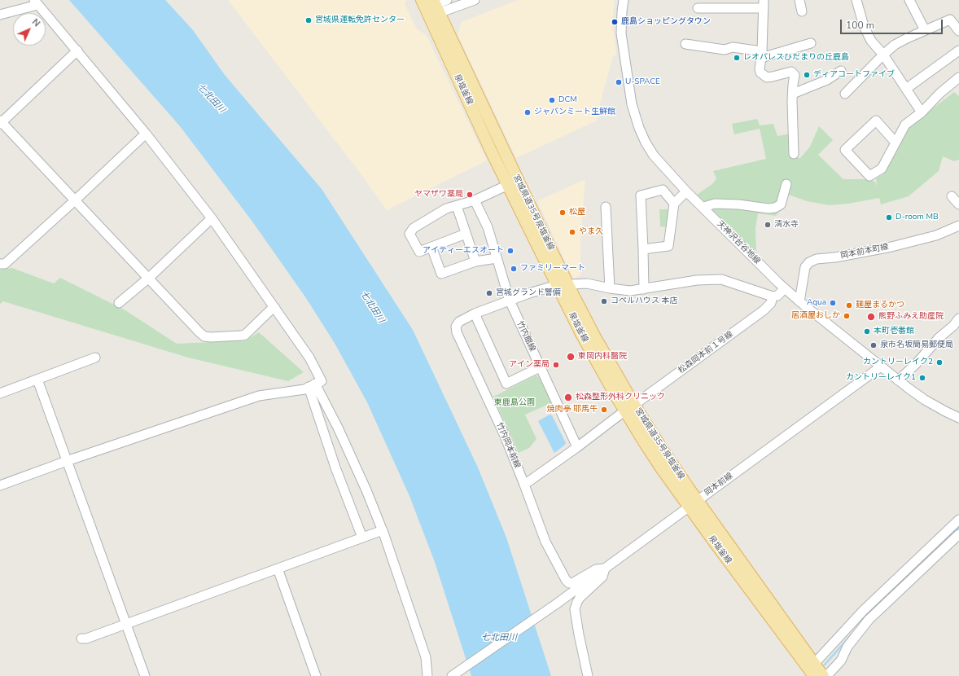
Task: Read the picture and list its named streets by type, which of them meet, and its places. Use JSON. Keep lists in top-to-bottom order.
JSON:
{
  "streets": {
    "main road": ["泉塩釜線", "宮城県道35号泉塩釜線"],
    "street": [
      "天神沢台谷地線",
      "岡本前本町線",
      "竹内館線",
      "松森岡本前１号線",
      "竹内岡本前線",
      "岡本前線"
    ]
  },
  "crossings": [
    ["泉塩釜線", "宮城県道35号泉塩釜線"],
    ["泉塩釜線", "竹内岡本前線"],
    ["泉塩釜線", "岡本前線"],
    ["宮城県道35号泉塩釜線", "松森岡本前１号線"],
    ["宮城県道35号泉塩釜線", "竹内岡本前線"],
    ["宮城県道35号泉塩釜線", "岡本前線"],
    ["天神沢台谷地線", "岡本前本町線"],
    ["天神沢台谷地線", "岡本前線"],
    ["竹内館線", "竹内岡本前線"],
    ["松森岡本前１号線", "竹内岡本前線"],
    ["竹内岡本前線", "岡本前線"]
  ],
  "water": ["七北田川"],
  "parks": ["東鹿島公園"],
  "places": [
    "宮城県運転免許センター",
    "鹿島ショッピングタウン",
    "レオパレスひだまりの丘鹿島",
    "ディアコートファイブ",
    "U-SPACE",
    "DCM",
    "ジャパンミート生鮮館",
    "ヤマザワ薬局",
    "松屋",
    "D-room MB",
    "清水寺",
    "やま久",
    "アイティーエスオート",
    "ファミリーマート",
    "宮城グランド警備",
    "コペルハウス 本店",
    "Aqua",
    "麺屋まるかつ",
    "居酒屋おしか",
    "熊野ふみえ助産院",
    "本町壱番館",
    "泉市名坂簡易郵便局",
    "東岡内科醫院",
    "カントリーレイク2",
    "アイン薬局",
    "カントリーレイク1",
    "松森整形外科クリニック",
    "焼肉亭 耶馬牛"
  ],
  "scale_bar": "100 m",
  "north": "top right"
}
